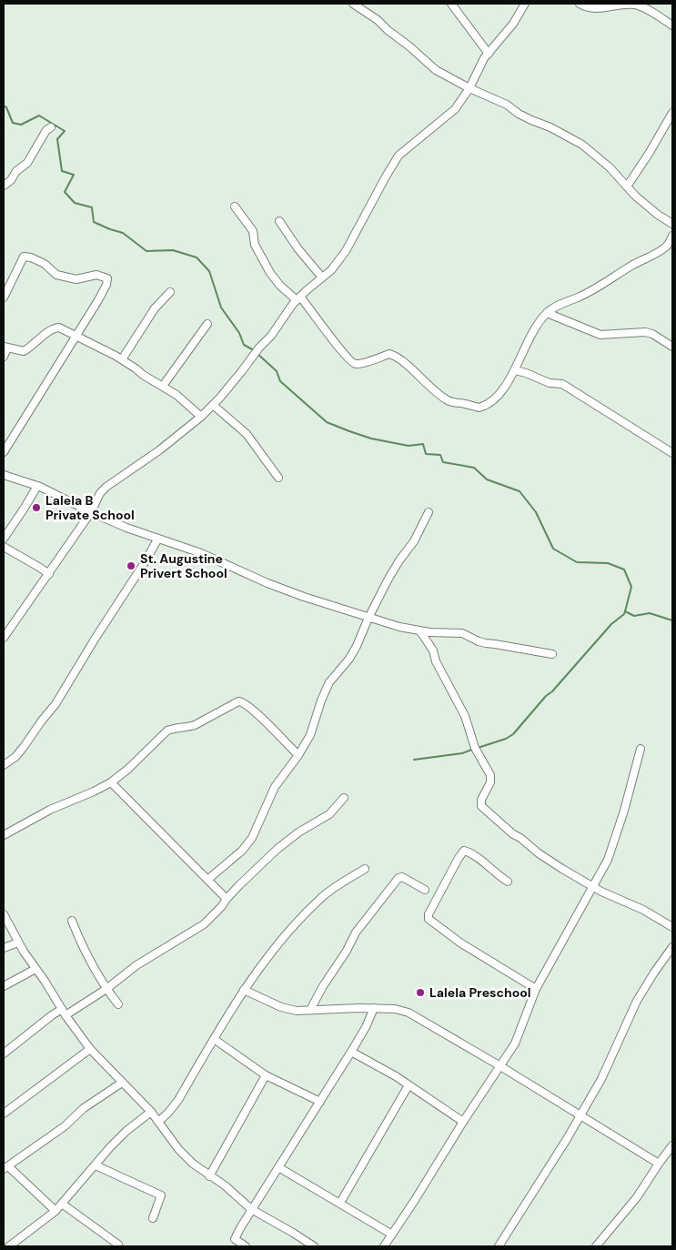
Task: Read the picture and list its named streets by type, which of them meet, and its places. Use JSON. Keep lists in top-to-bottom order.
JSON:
{
  "places": ["Lalela B Private School", "St. Augustine Privert School", "Lalela Preschool"]
}
